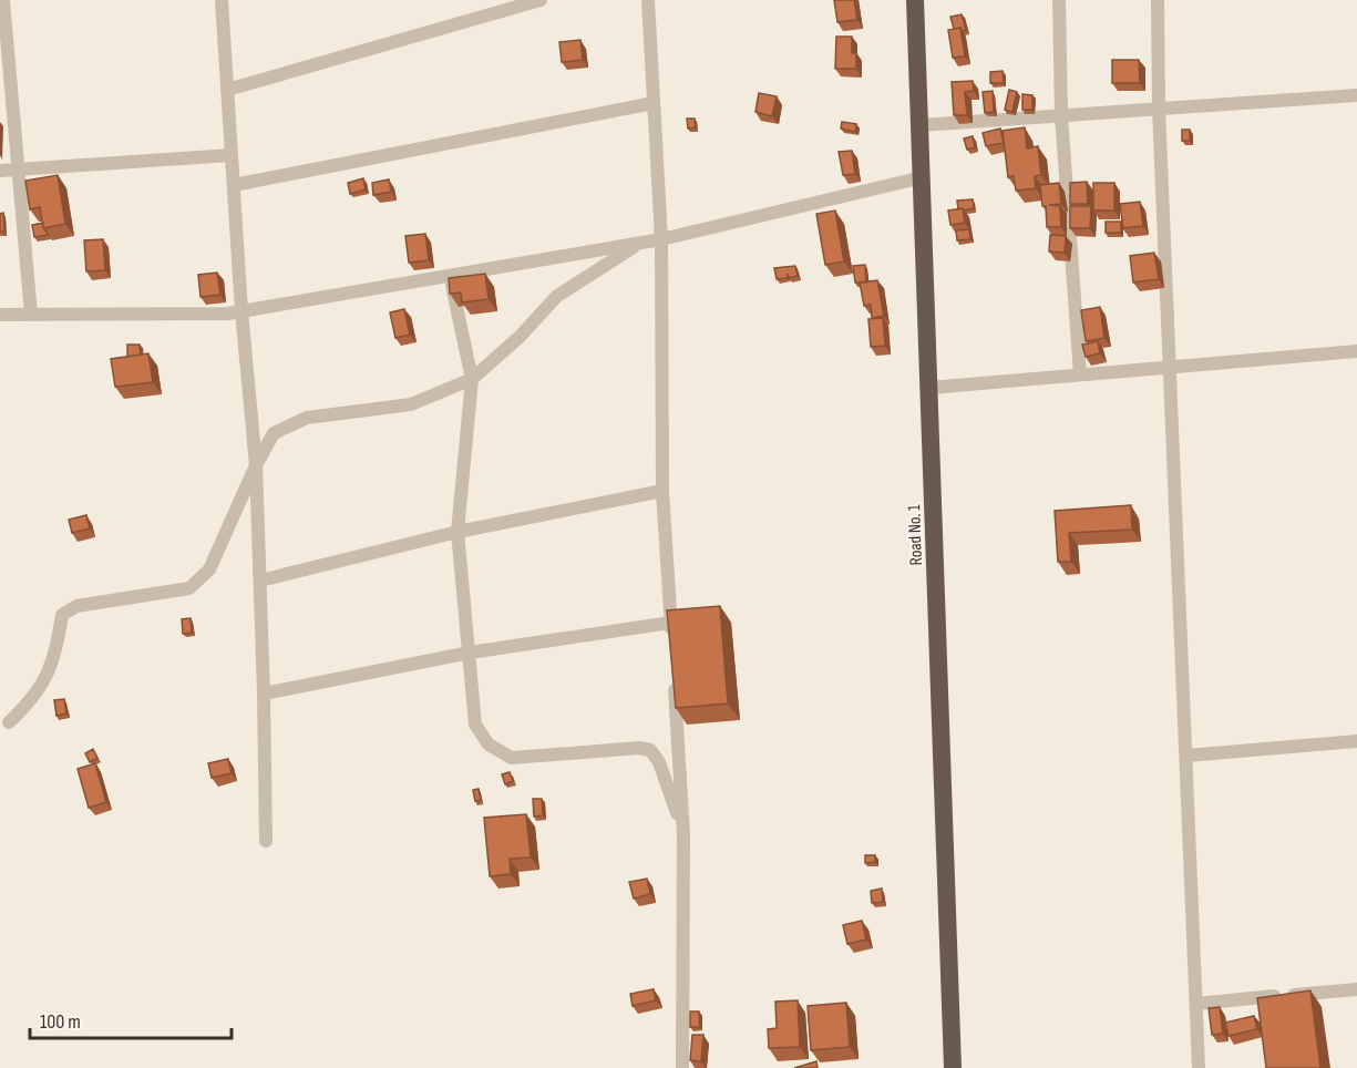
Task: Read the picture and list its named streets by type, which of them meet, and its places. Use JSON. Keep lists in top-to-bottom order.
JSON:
{
  "streets": {
    "highway": ["Road No. 1"]
  },
  "scale_bar": "100 m"
}
